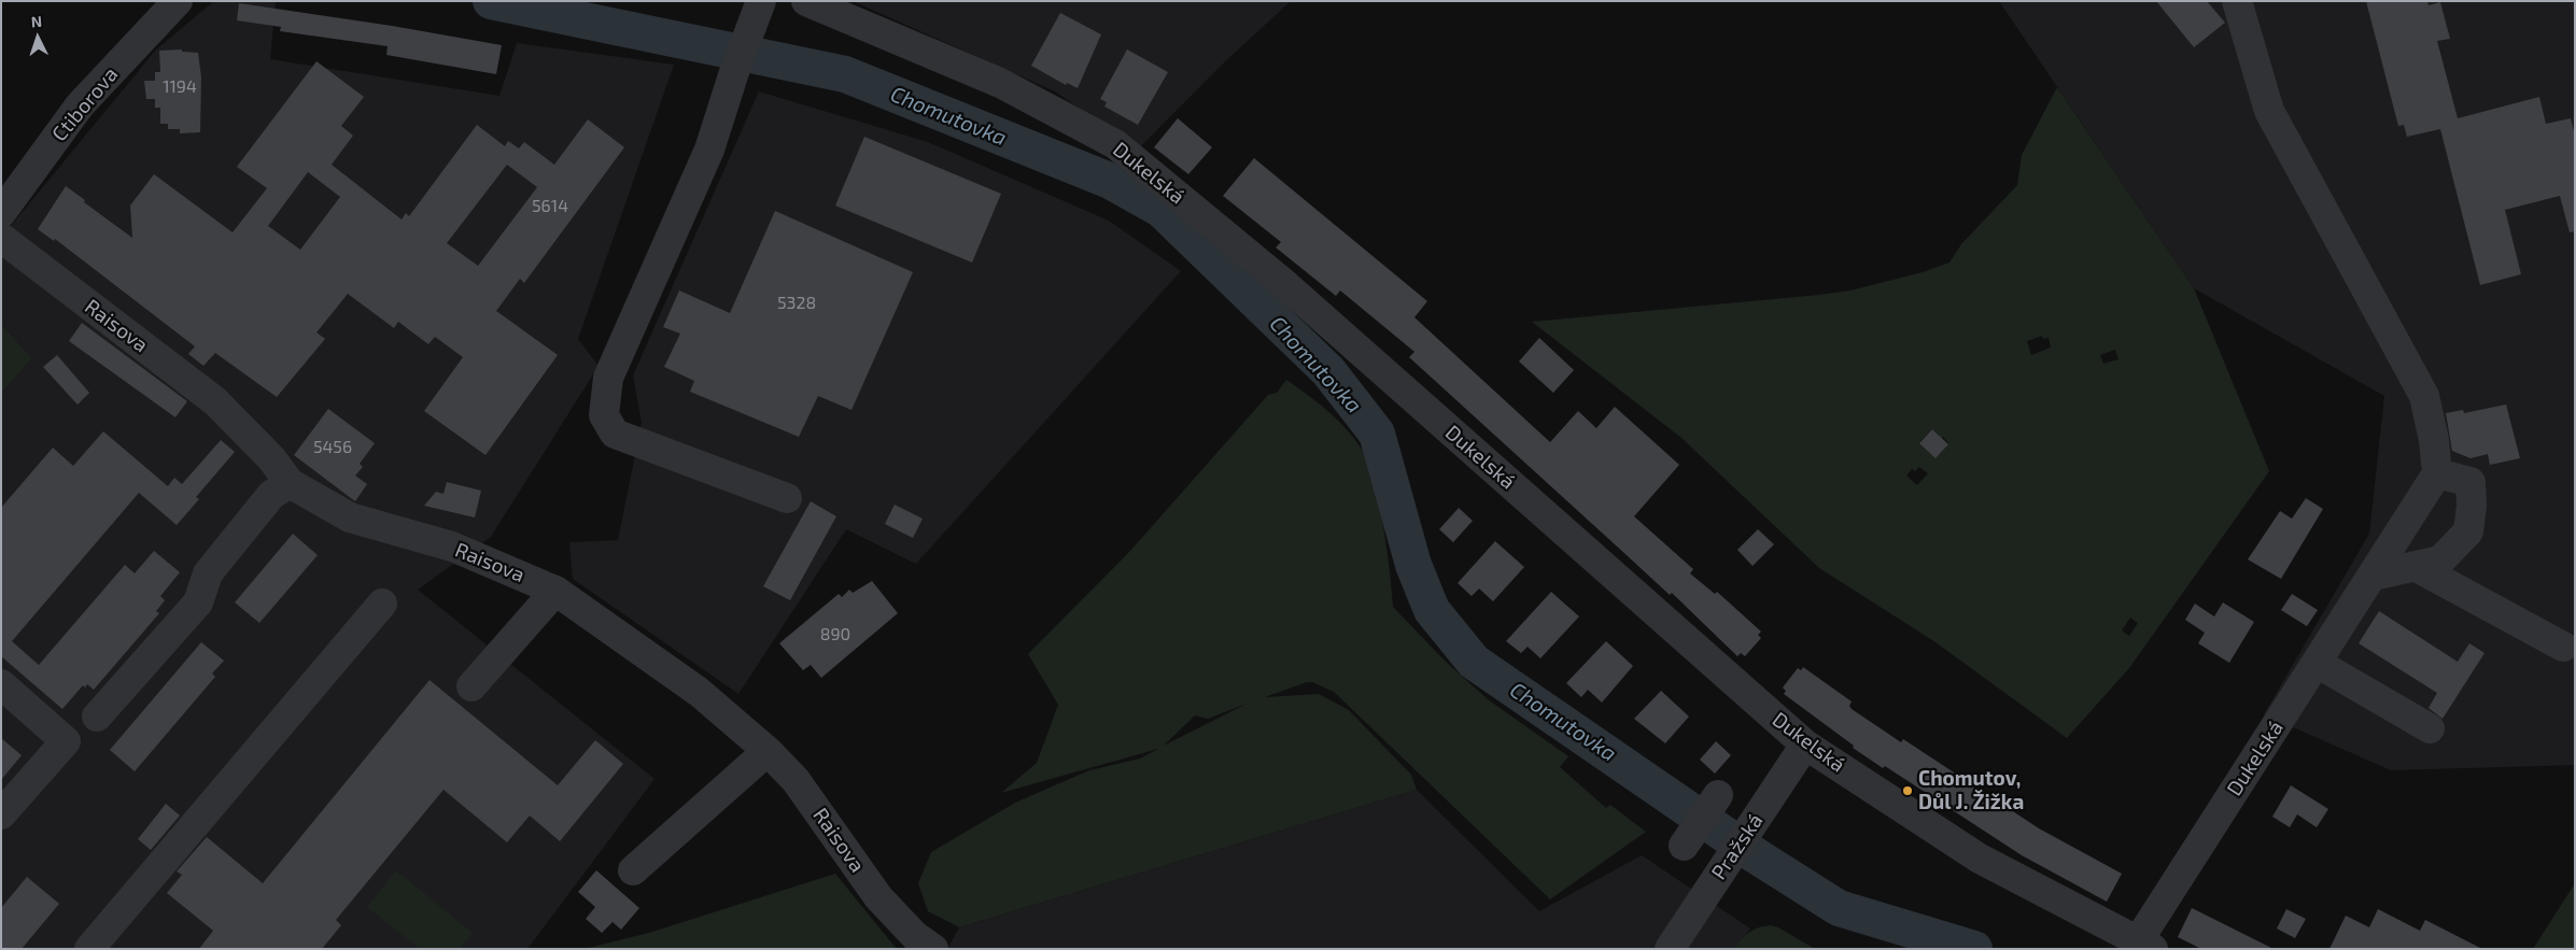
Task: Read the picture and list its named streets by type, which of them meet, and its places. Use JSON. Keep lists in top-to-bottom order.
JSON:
{
  "streets": {
    "street": [
      "Ctiborova",
      "Dukelská",
      "Raisova",
      "Pražská"
    ]
  },
  "crossings": [
    ["Dukelská", "Pražská"]
  ],
  "water": ["Chomutovka"],
  "places": ["Chomutov, Důl J. Žižka"],
  "house_numbers": [
    "1194",
    "5614",
    "5328",
    "5456",
    "890"
  ],
  "north": "top"
}
